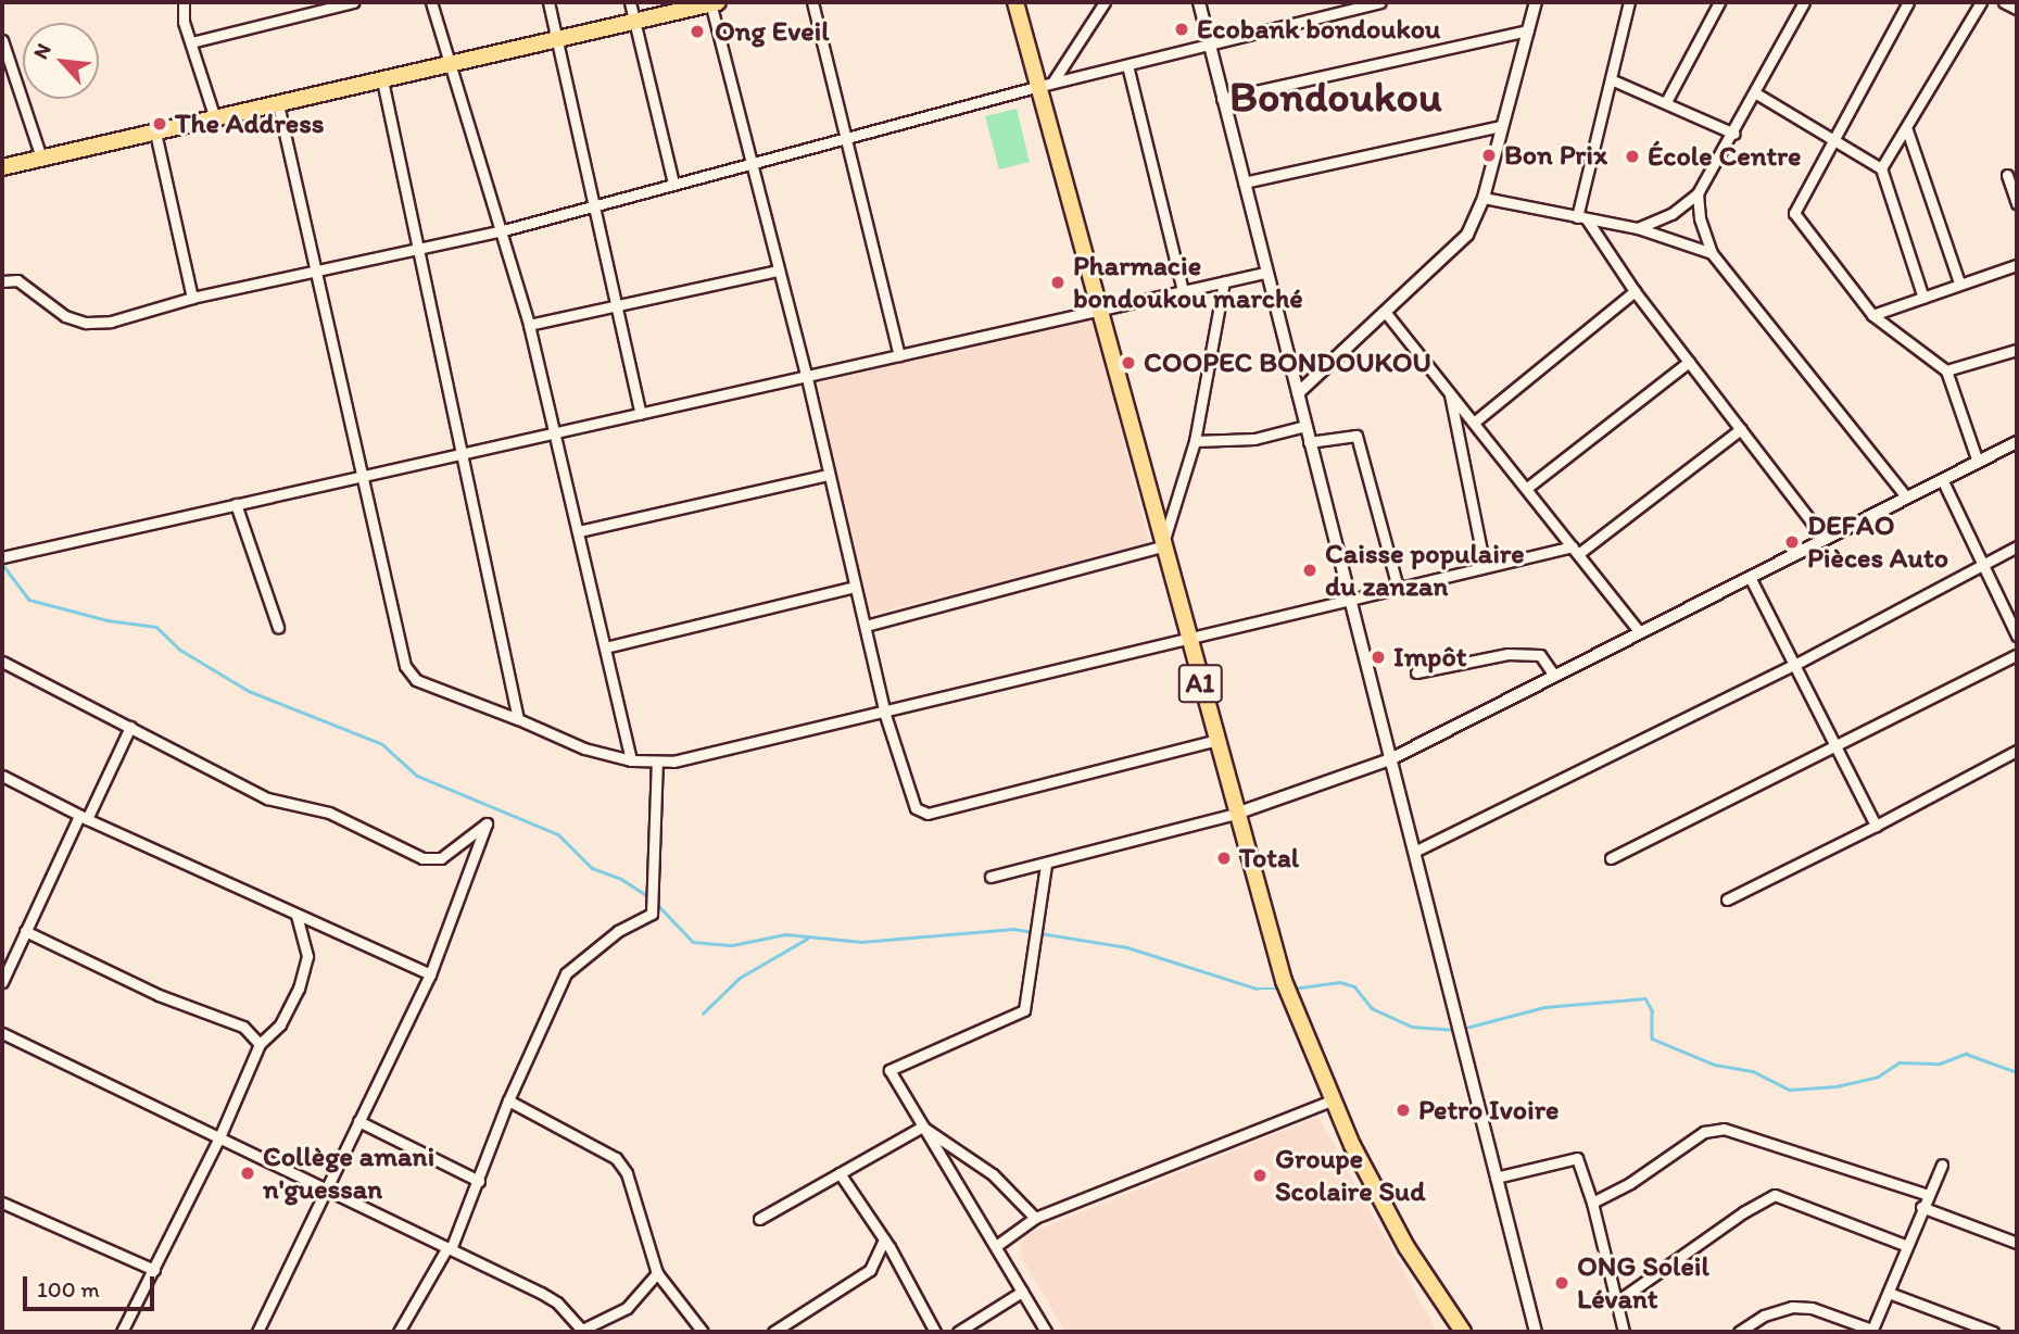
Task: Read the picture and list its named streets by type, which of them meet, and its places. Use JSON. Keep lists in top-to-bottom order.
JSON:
{
  "streets": {
    "main road": ["A1"]
  },
  "districts": ["Bondoukou"],
  "places": [
    "Ecobank bondoukou",
    "Ong Eveil",
    "The Address",
    "Bon Prix",
    "École Centre",
    "Pharmacie bondoukou marché",
    "COOPEC BONDOUKOU",
    "DEFAO Pièces Auto",
    "Caisse populaire du zanzan",
    "Impôt",
    "Total",
    "Petro Ivoire",
    "Collège amani n'guessan",
    "Groupe Scolaire Sud",
    "ONG Soleil Lévant"
  ],
  "scale_bar": "100 m",
  "north": "top left"
}
